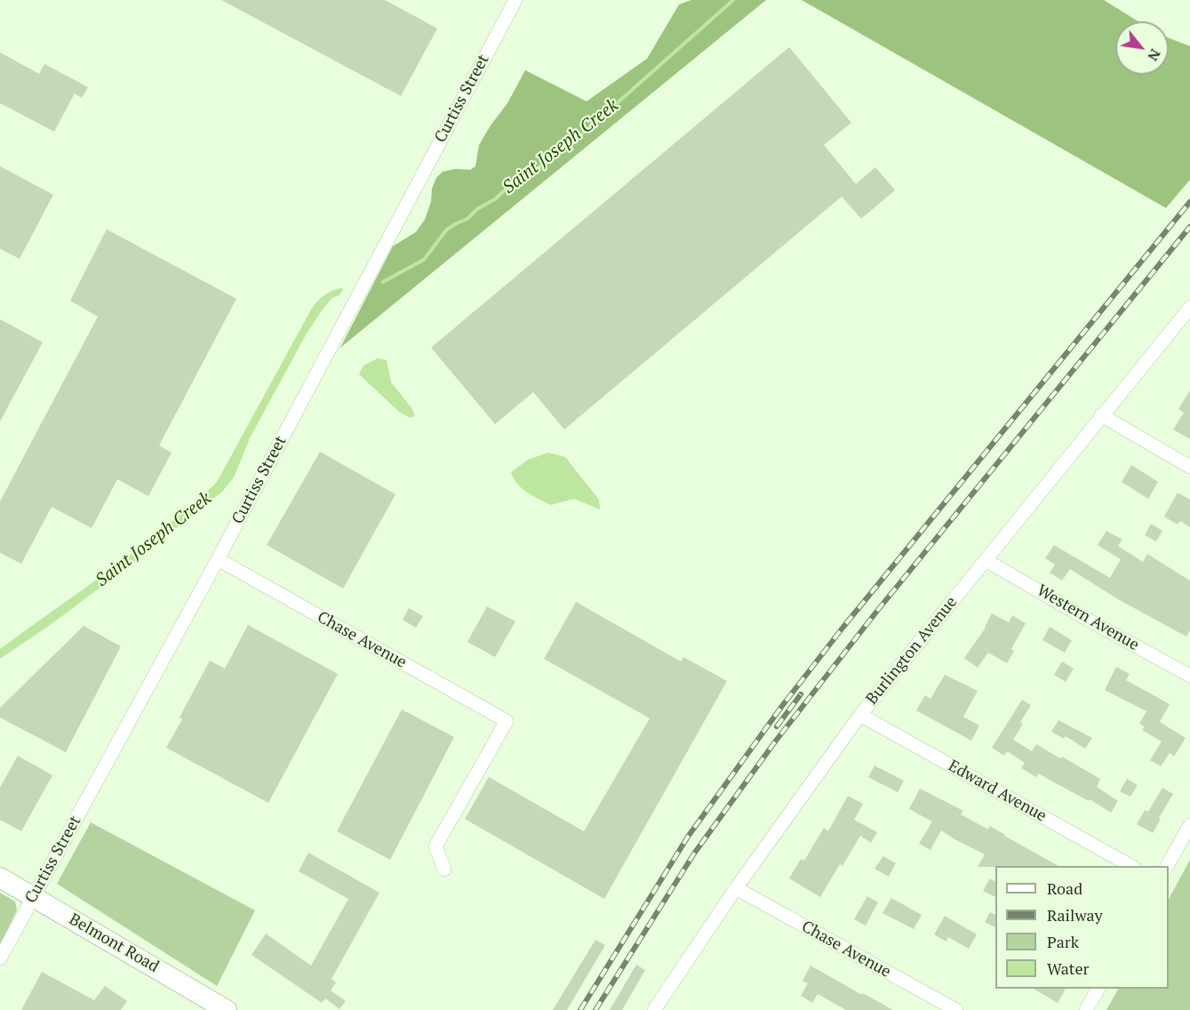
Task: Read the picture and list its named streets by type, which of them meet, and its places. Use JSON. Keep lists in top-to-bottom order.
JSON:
{
  "streets": {
    "main road": ["Belmont Road"],
    "street": [
      "Curtiss Street",
      "Western Avenue",
      "Chase Avenue",
      "Burlington Avenue",
      "Edward Avenue"
    ]
  },
  "crossings": [
    ["Curtiss Street", "Chase Avenue"],
    ["Curtiss Street", "Belmont Road"],
    ["Western Avenue", "Burlington Avenue"],
    ["Chase Avenue", "Burlington Avenue"],
    ["Burlington Avenue", "Edward Avenue"]
  ],
  "water": ["Saint Joseph Creek"],
  "legend": [
    "Road",
    "Railway",
    "Park",
    "Water"
  ],
  "north": "bottom right"
}
